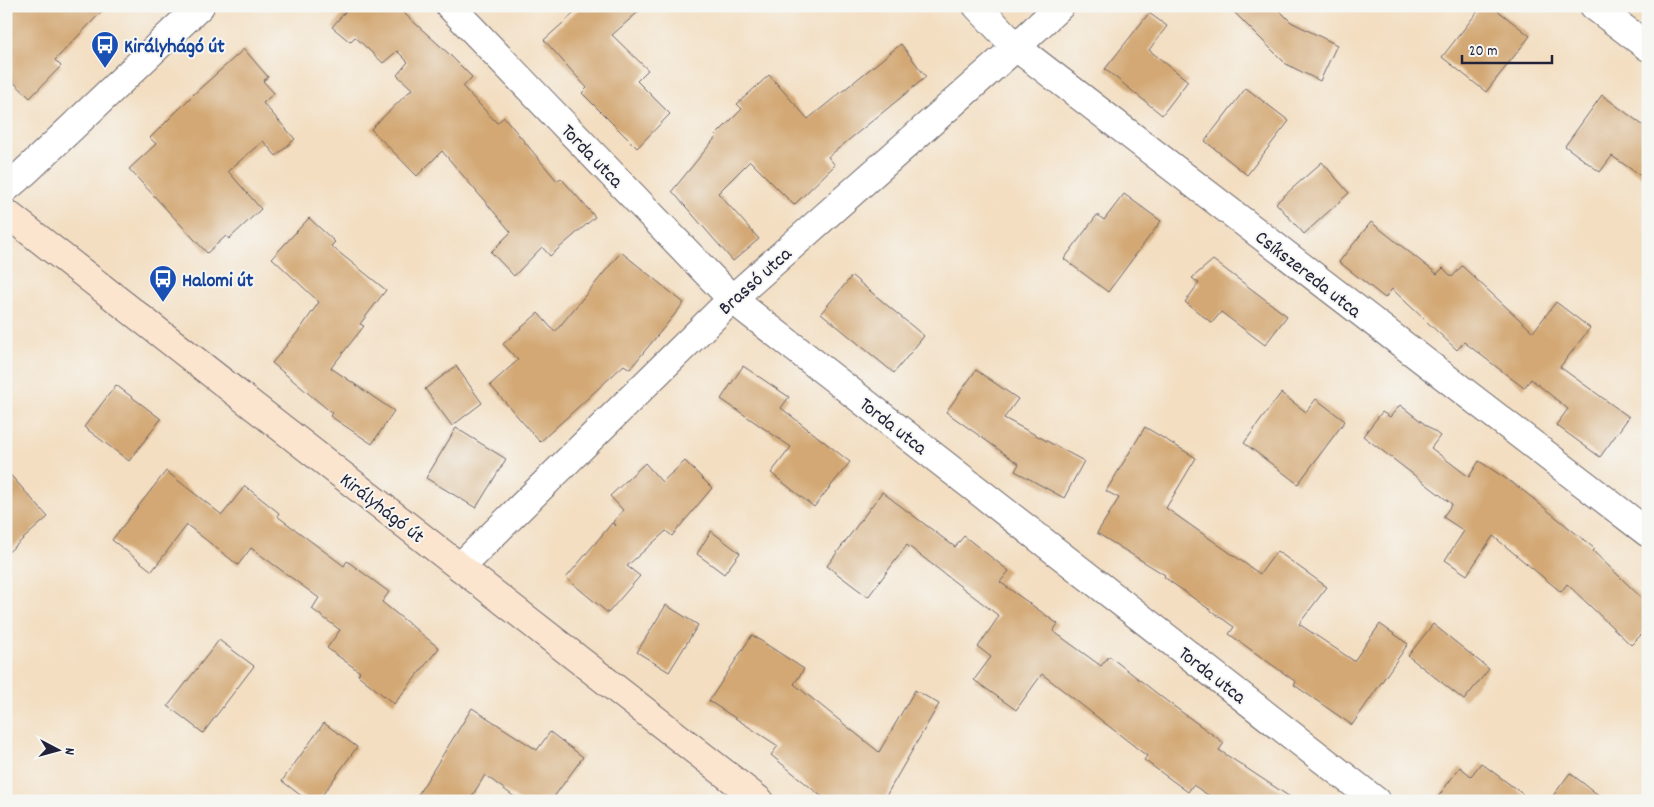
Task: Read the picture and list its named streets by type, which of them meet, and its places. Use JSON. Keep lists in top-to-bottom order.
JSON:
{
  "streets": {
    "street": [
      "Torda utca",
      "Csíkszereda utca",
      "Brassó utca",
      "Királyhágó út"
    ]
  },
  "crossings": [
    ["Torda utca", "Brassó utca"],
    ["Csíkszereda utca", "Brassó utca"],
    ["Brassó utca", "Királyhágó út"]
  ],
  "places": {
    "bus stop": ["Királyhágó út", "Halomi út"]
  },
  "scale_bar": "20 m",
  "north": "right"
}
